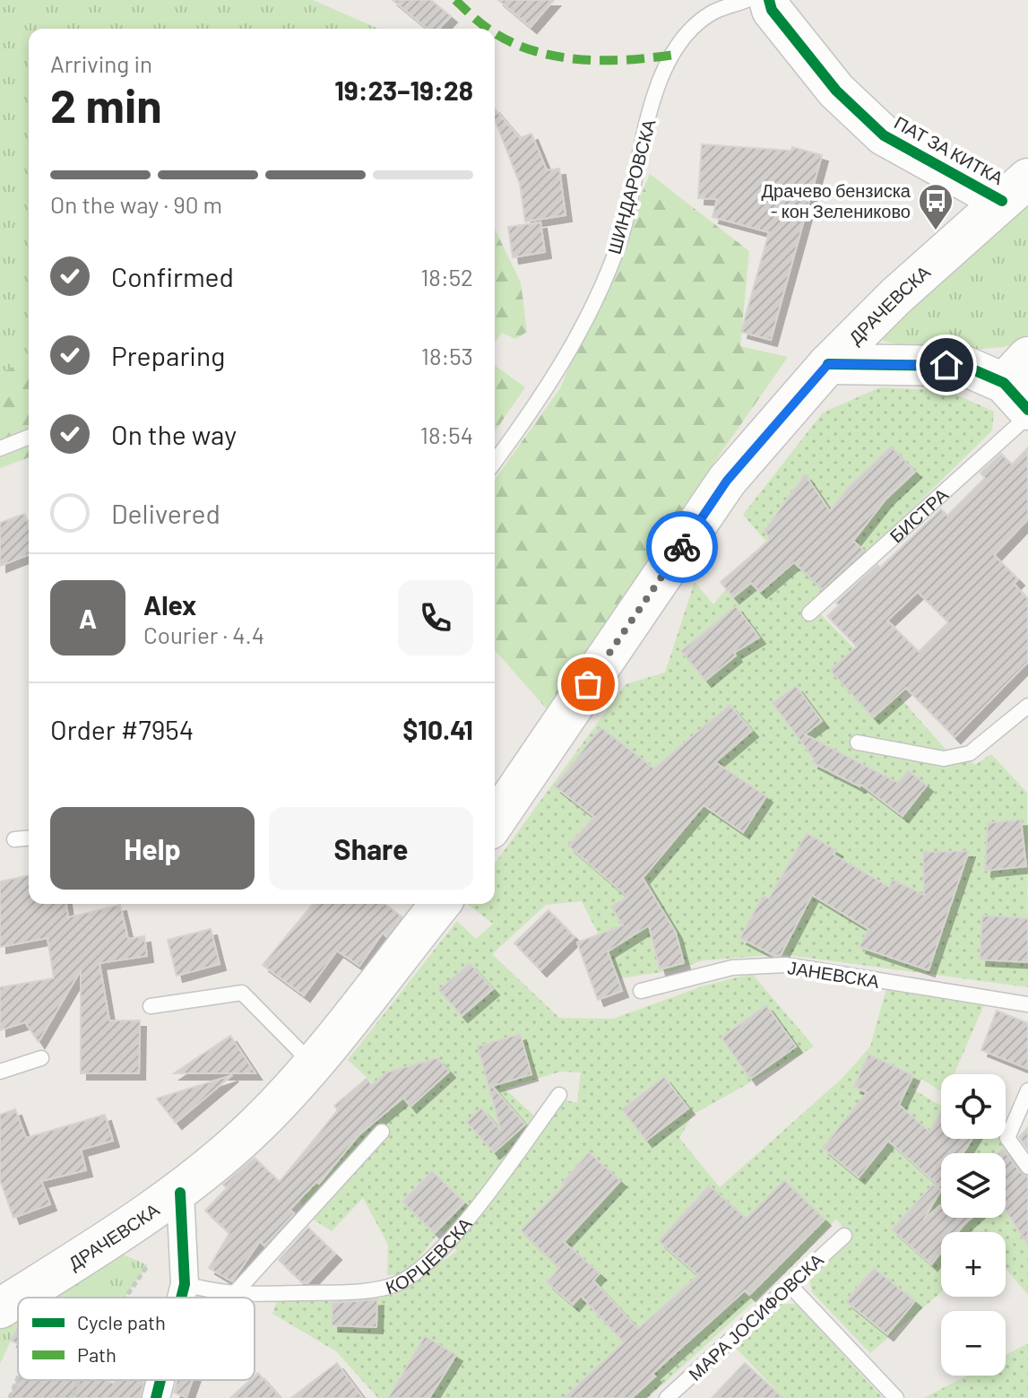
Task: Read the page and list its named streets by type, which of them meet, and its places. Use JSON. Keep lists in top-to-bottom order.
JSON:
{
  "streets": {
    "main road": ["ПАТ ЗА КИТКА", "ДРАЧЕВСКА"],
    "lane": [
      "ШИНДАРОВСКА",
      "БИСТРА",
      "ЈАНЕВСКА",
      "КОРЏЕВСКА",
      "МАРА ЈОСИФОВСКА"
    ]
  },
  "crossings": [
    ["ПАТ ЗА КИТКА", "ДРАЧЕВСКА"]
  ],
  "places": {
    "bus stop": ["Драчево бензиска - кон Зелениково"]
  },
  "legend": ["Cycle path", "Path"],
  "page": {
    "heading": ["2 min", "Arriving in", "19:23–19:28"],
    "panel": [
      "Alex",
      "Courier · 4.4",
      "Order #7954",
      "$10.41"
    ],
    "bar": "On the way · 90 m",
    "list": [
      ["Confirmed", "18:52"],
      ["Preparing", "18:53"],
      ["On the way", "18:54"],
      "Delivered"
    ],
    "round": "A",
    "buttons": ["Help", "Share"],
    "map_buttons": ["+", "−"]
  }
}
